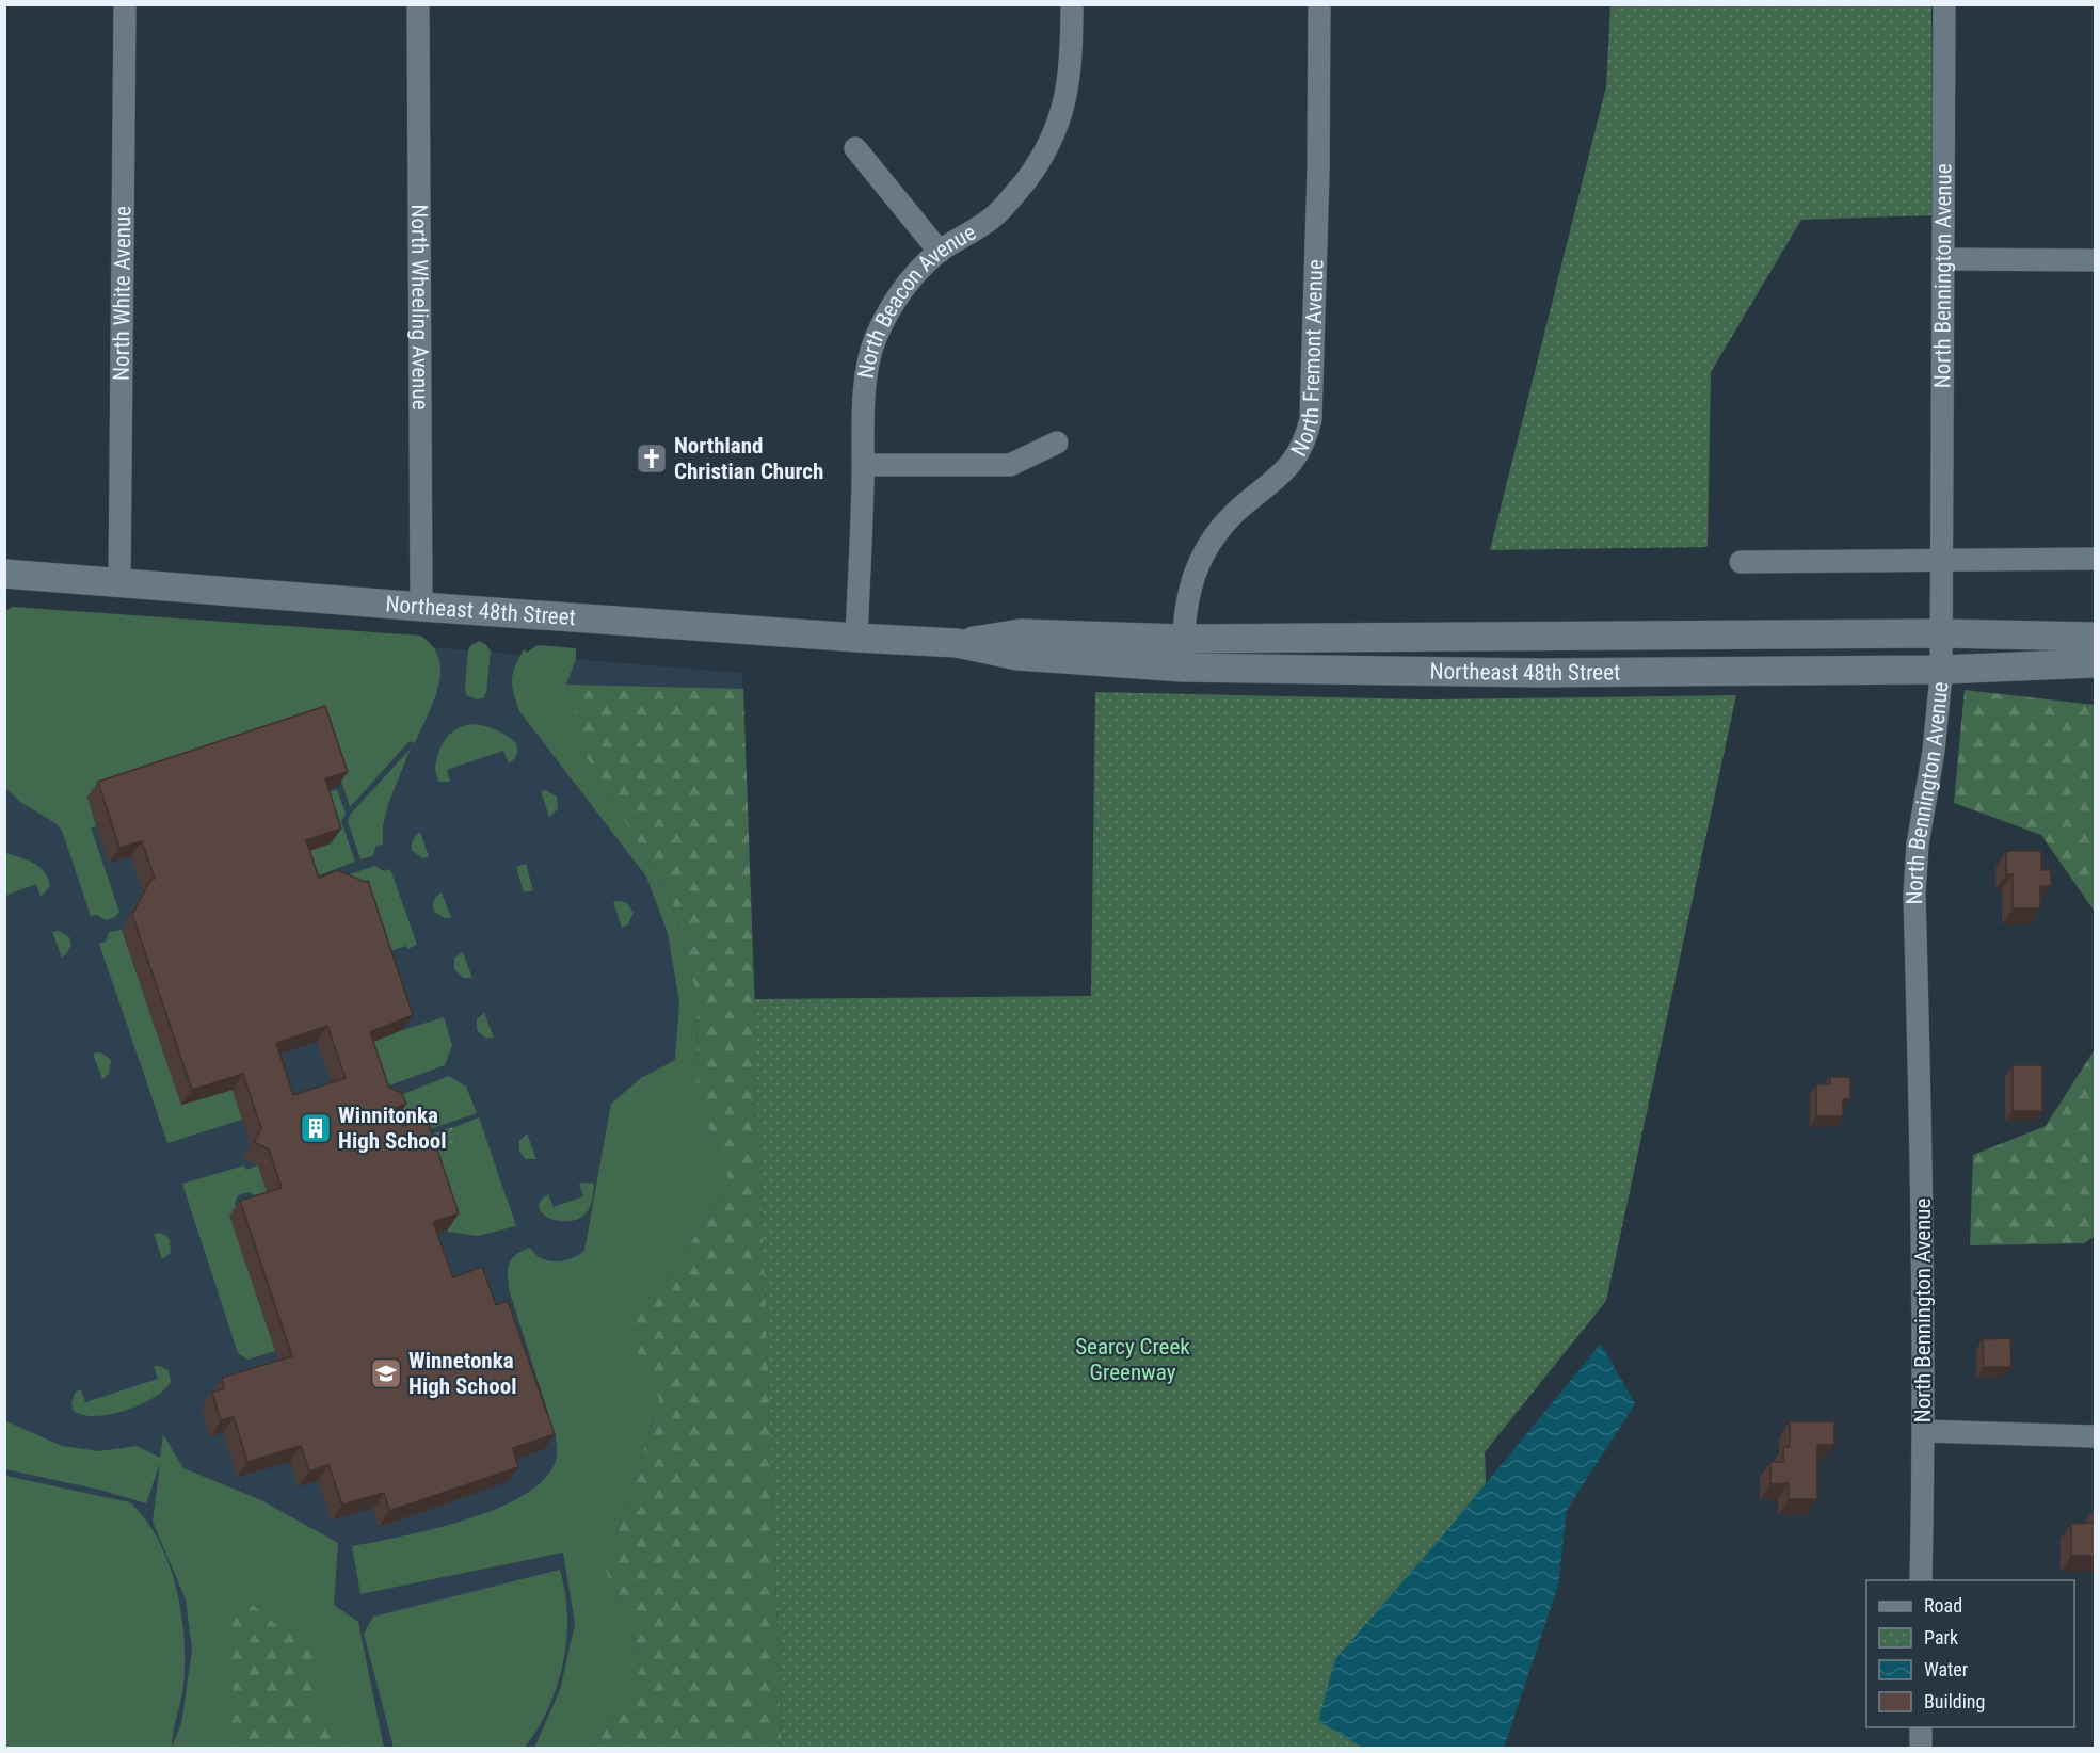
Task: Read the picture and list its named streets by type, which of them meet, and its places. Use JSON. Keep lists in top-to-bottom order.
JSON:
{
  "streets": {
    "street": [
      "North Bennington Avenue",
      "North White Avenue",
      "North Wheeling Avenue",
      "North Beacon Avenue",
      "North Fremont Avenue",
      "Northeast 48th Street"
    ]
  },
  "crossings": [
    ["North Bennington Avenue", "Northeast 48th Street"],
    ["North White Avenue", "Northeast 48th Street"],
    ["North Wheeling Avenue", "Northeast 48th Street"],
    ["North Beacon Avenue", "Northeast 48th Street"],
    ["North Fremont Avenue", "Northeast 48th Street"]
  ],
  "parks": ["Searcy Creek Greenway"],
  "places": {
    "church": ["Northland Christian Church"],
    "building": ["Winnitonka High School"],
    "school or university": ["Winnetonka High School"]
  },
  "legend": [
    "Road",
    "Park",
    "Water",
    "Building"
  ]
}
